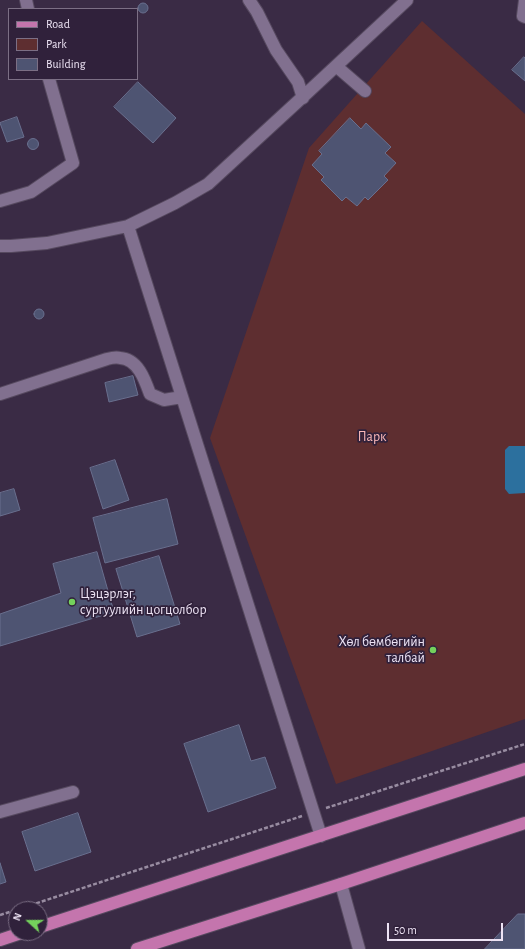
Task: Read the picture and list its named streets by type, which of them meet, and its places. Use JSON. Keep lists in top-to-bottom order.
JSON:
{
  "parks": ["Парк"],
  "places": ["Цэцэрлэг, сургуулийн цогцолбор", "Хөл бөмбөгийн талбай"],
  "legend": ["Road", "Park", "Building"],
  "scale_bar": "50 m",
  "north": "left"
}
